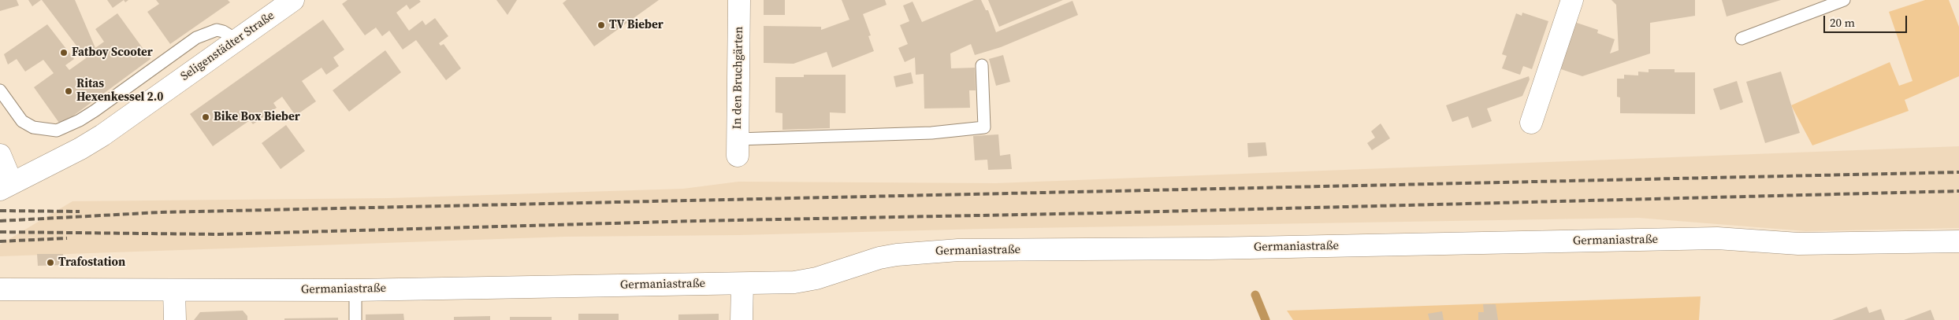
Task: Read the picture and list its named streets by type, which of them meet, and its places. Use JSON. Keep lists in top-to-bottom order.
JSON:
{
  "streets": {
    "street": ["Seligenstädter Straße", "In den Bruchgärten", "Germaniastraße"]
  },
  "places": [
    "TV Bieber",
    "Fatboy Scooter",
    "Ritas Hexenkessel 2.0",
    "Bike Box Bieber",
    "Trafostation"
  ],
  "scale_bar": "20 m"
}
